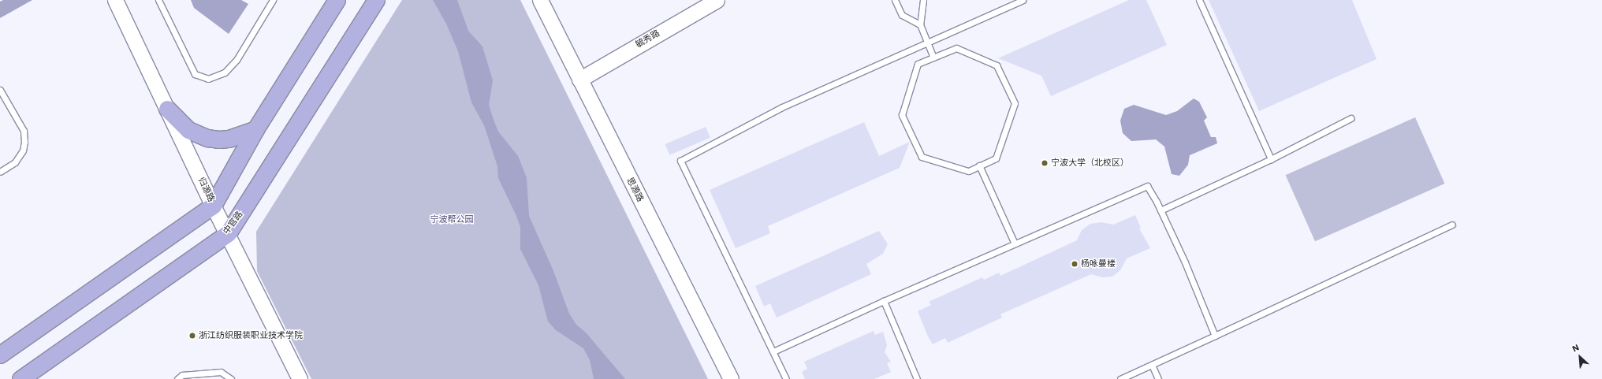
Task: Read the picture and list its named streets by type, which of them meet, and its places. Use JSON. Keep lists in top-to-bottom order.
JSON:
{
  "streets": {
    "main road": ["中官路"],
    "street": ["毓秀路", "归源路", "思源路"]
  },
  "crossings": [
    ["毓秀路", "思源路"],
    ["归源路", "中官路"]
  ],
  "parks": ["宁波帮公园"],
  "places": ["宁波大学（北校区）", "杨咏曼楼", "浙江纺织服装职业技术学院"],
  "north": "top left"
}
